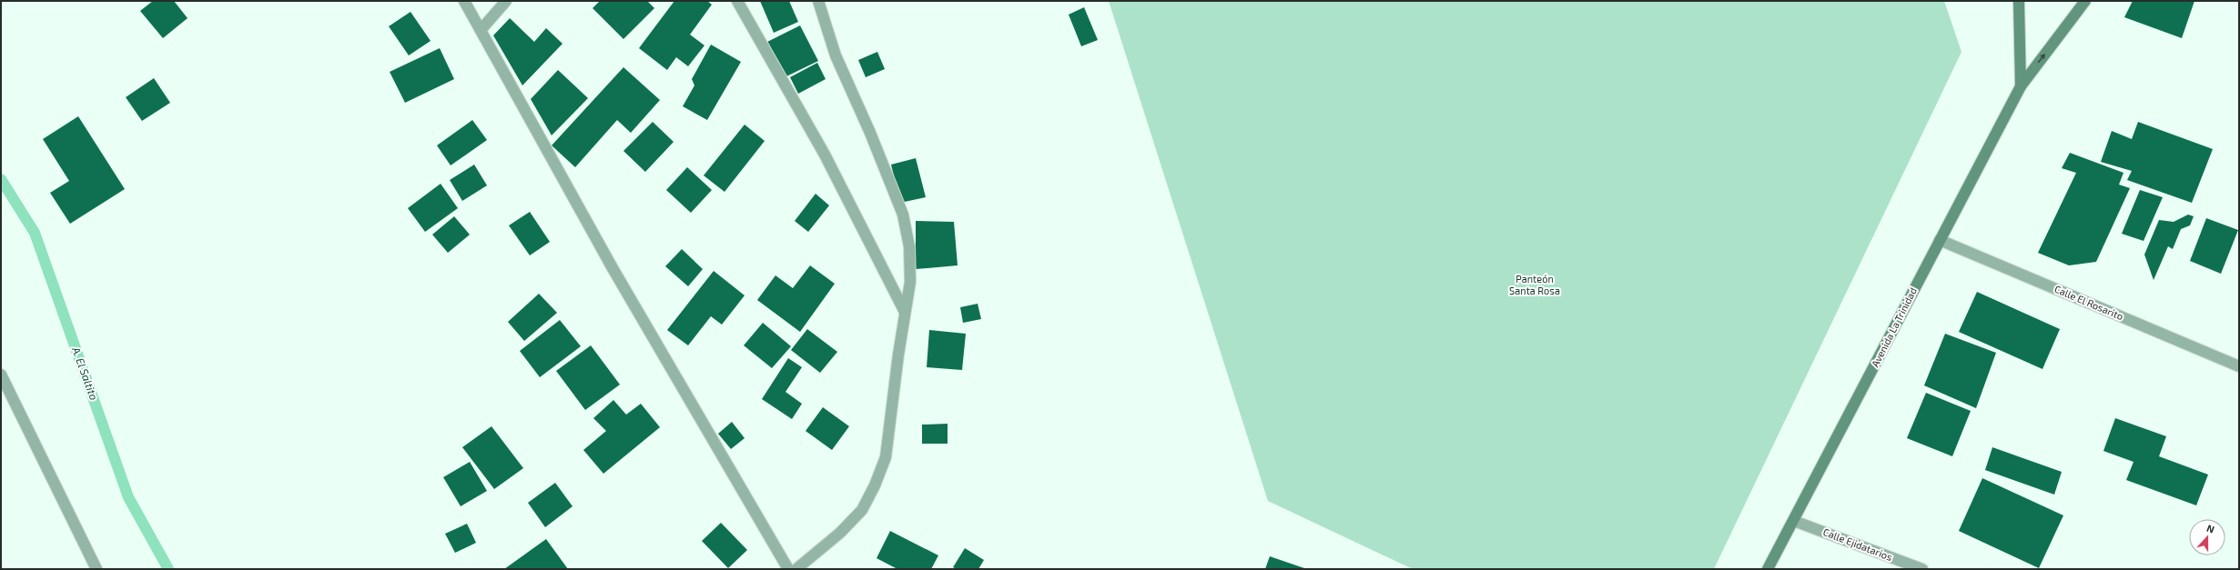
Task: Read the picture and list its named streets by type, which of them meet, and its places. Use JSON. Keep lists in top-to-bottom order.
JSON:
{
  "streets": {
    "street": ["Calle El Rosarito", "Avenida La Trinidad", "Calle Ejidatarios"]
  },
  "crossings": [
    ["Calle El Rosarito", "Avenida La Trinidad"],
    ["Avenida La Trinidad", "Calle Ejidatarios"]
  ],
  "water": ["A. El Saltito"],
  "parks": ["Panteón Santa Rosa"],
  "north": "top"
}
